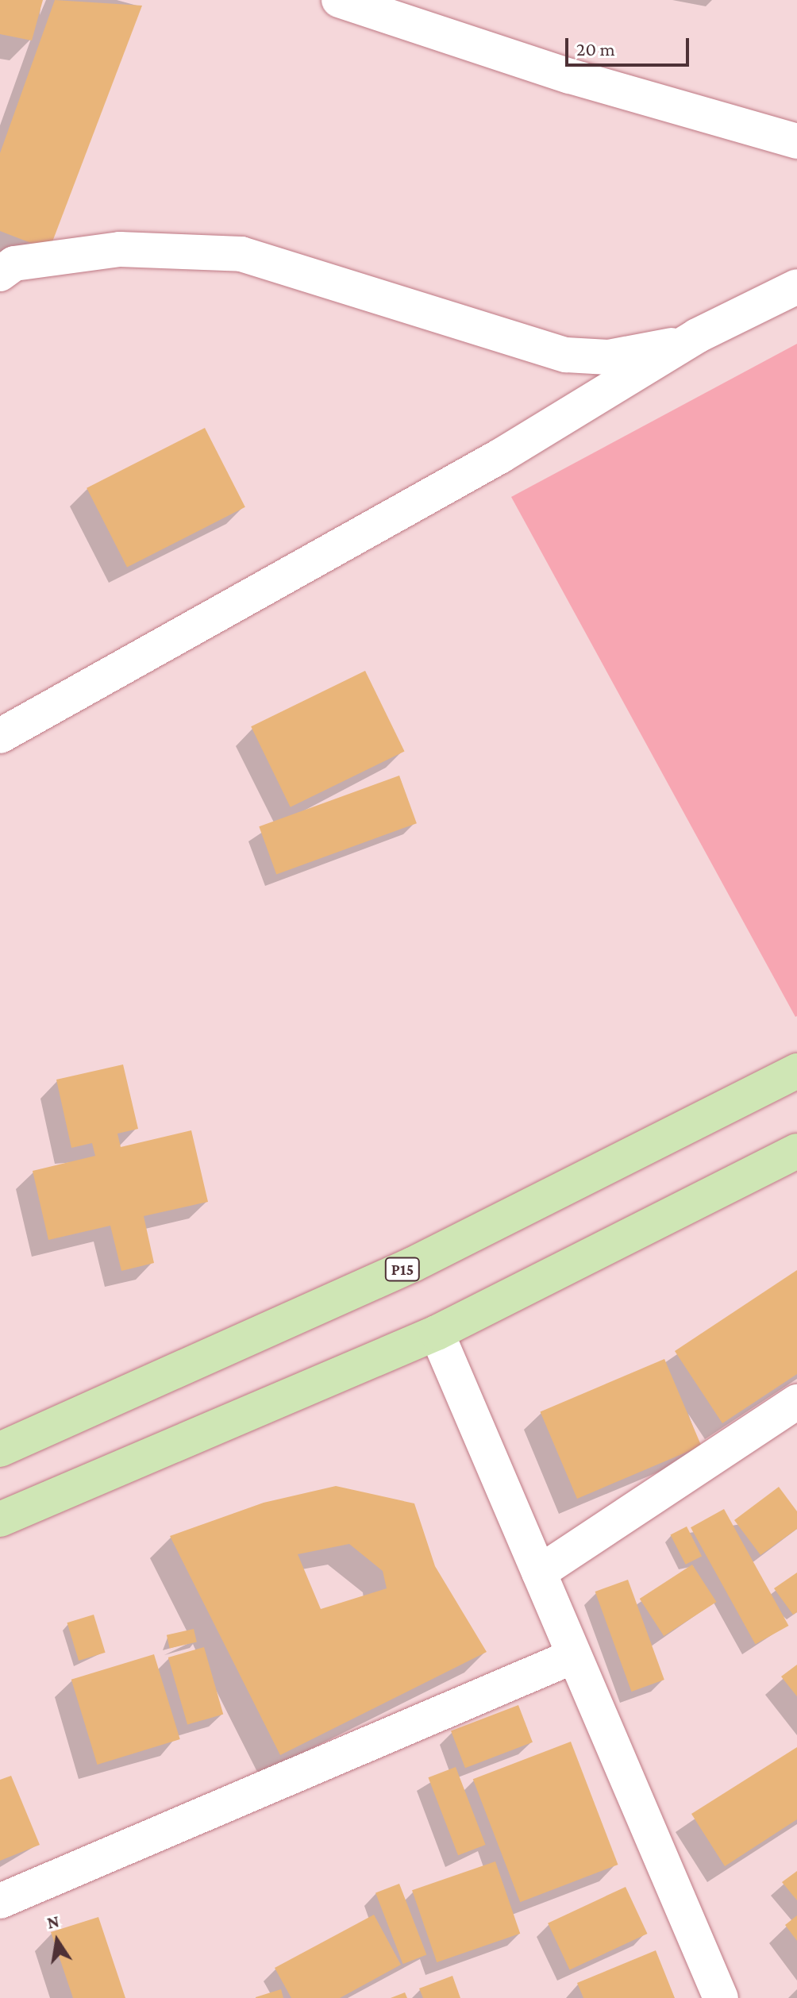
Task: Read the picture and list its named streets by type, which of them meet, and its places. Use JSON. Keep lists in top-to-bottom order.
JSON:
{
  "streets": {
    "main road": ["P15"]
  },
  "scale_bar": "20 m",
  "north": "top"
}
